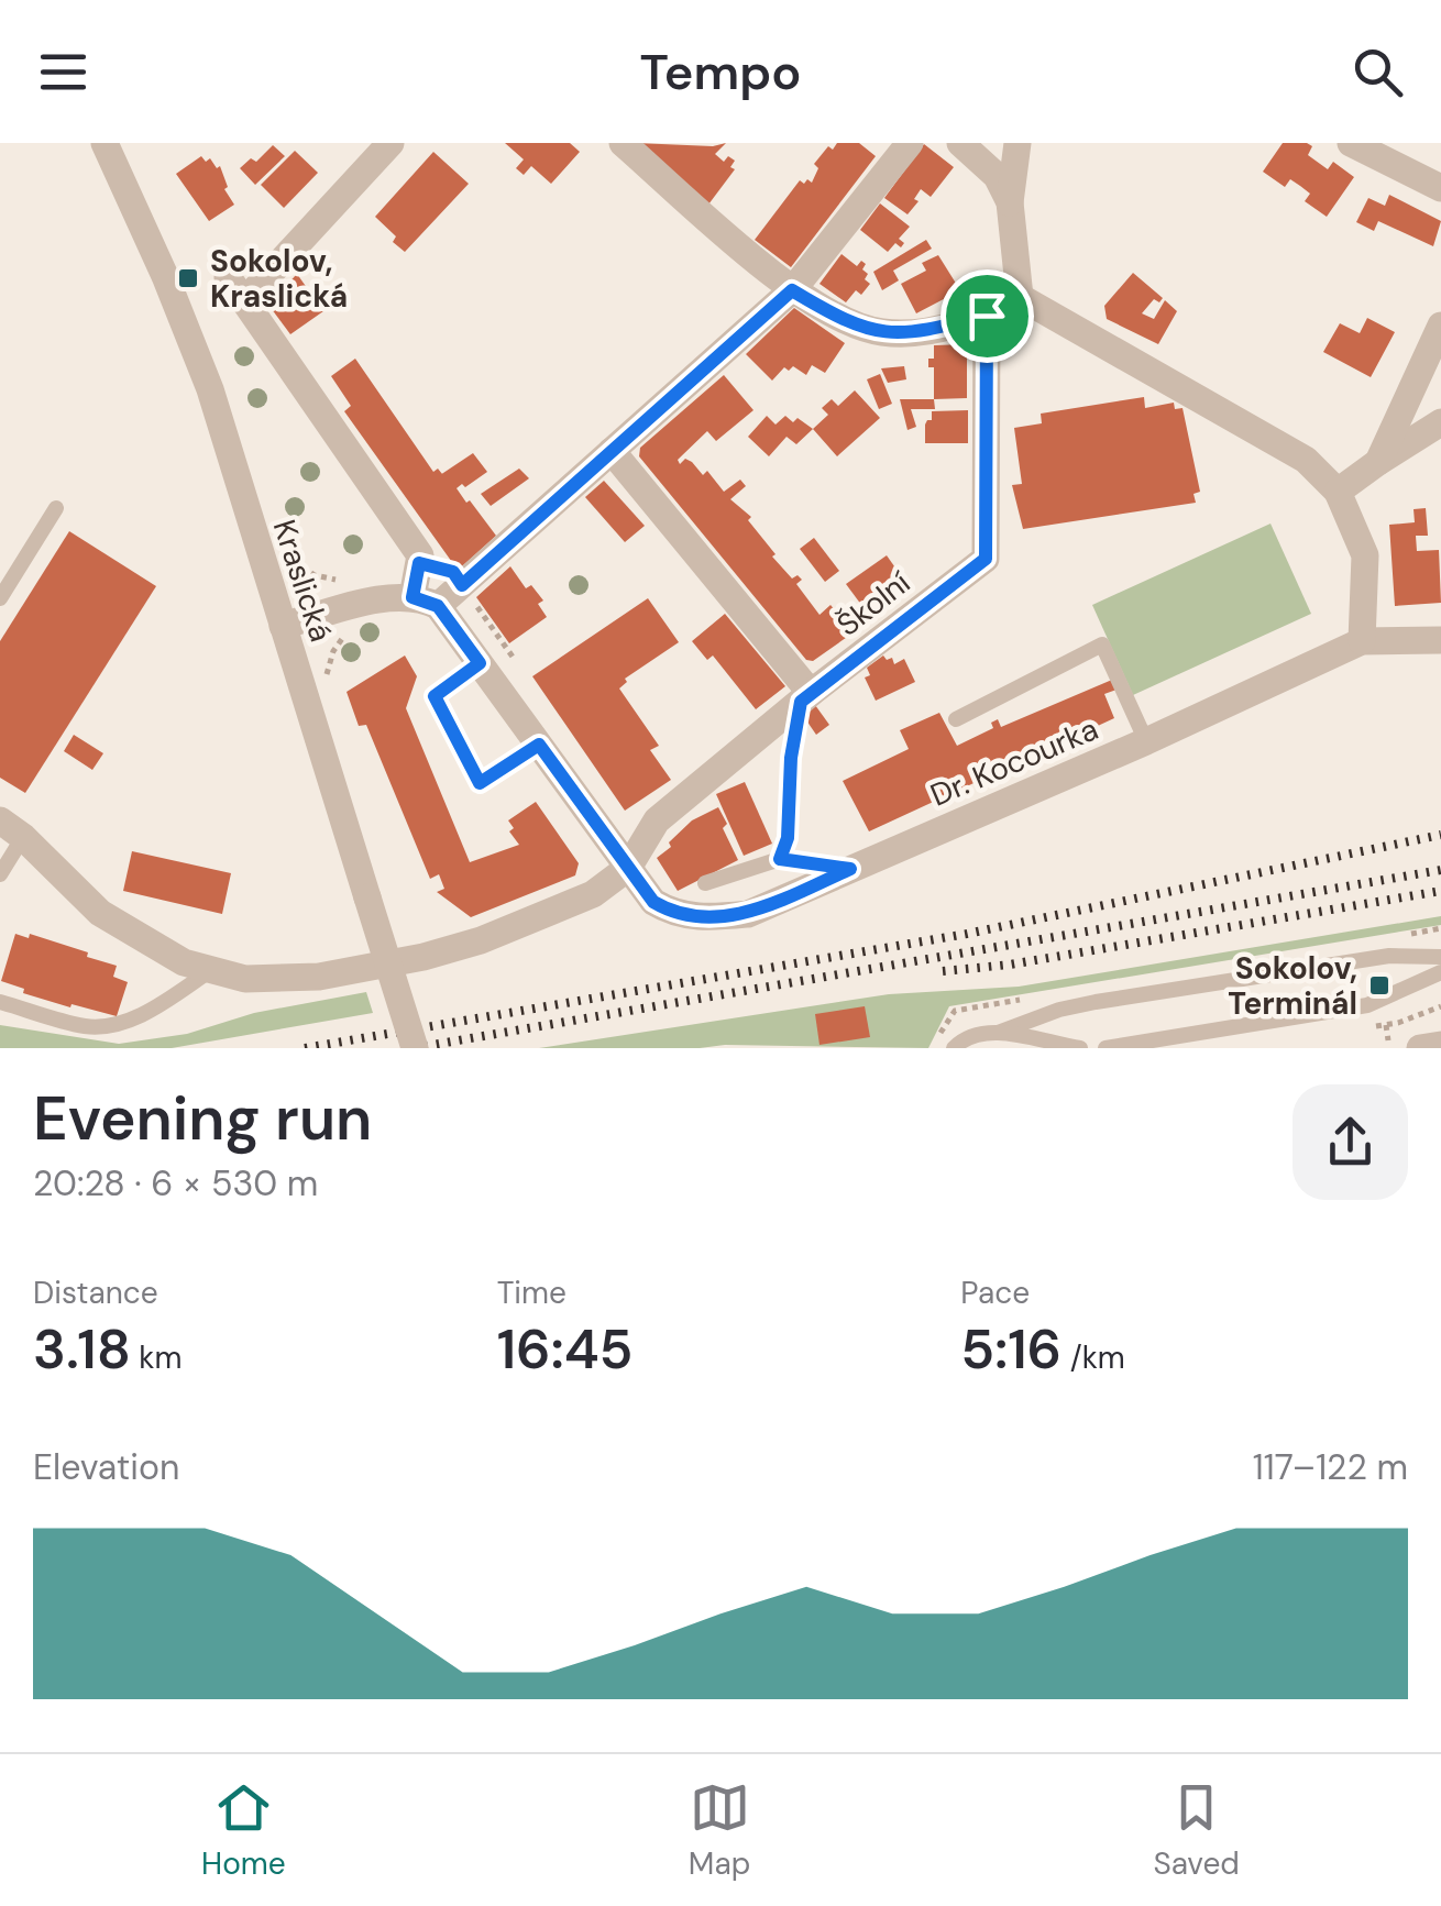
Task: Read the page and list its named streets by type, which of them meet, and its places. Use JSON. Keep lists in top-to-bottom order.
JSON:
{
  "streets": {
    "street": ["Kraslická", "Školní", "Dr. Kocourka"]
  },
  "crossings": [
    ["Školní", "Dr. Kocourka"]
  ],
  "places": {
    "transit": ["Sokolov, Kraslická", "Sokolov, Terminál"]
  },
  "page": {
    "header": "Tempo",
    "heading": ["Evening run", "20:28 · 6 × 530 m"],
    "stats": [
      ["Distance", "3.18 km"],
      ["Time", "16:45"],
      ["Pace", "5:16 /km"]
    ],
    "chart": ["Elevation", "117–122 m"],
    "tabs": ["Home", "Map", "Saved"]
  }
}
